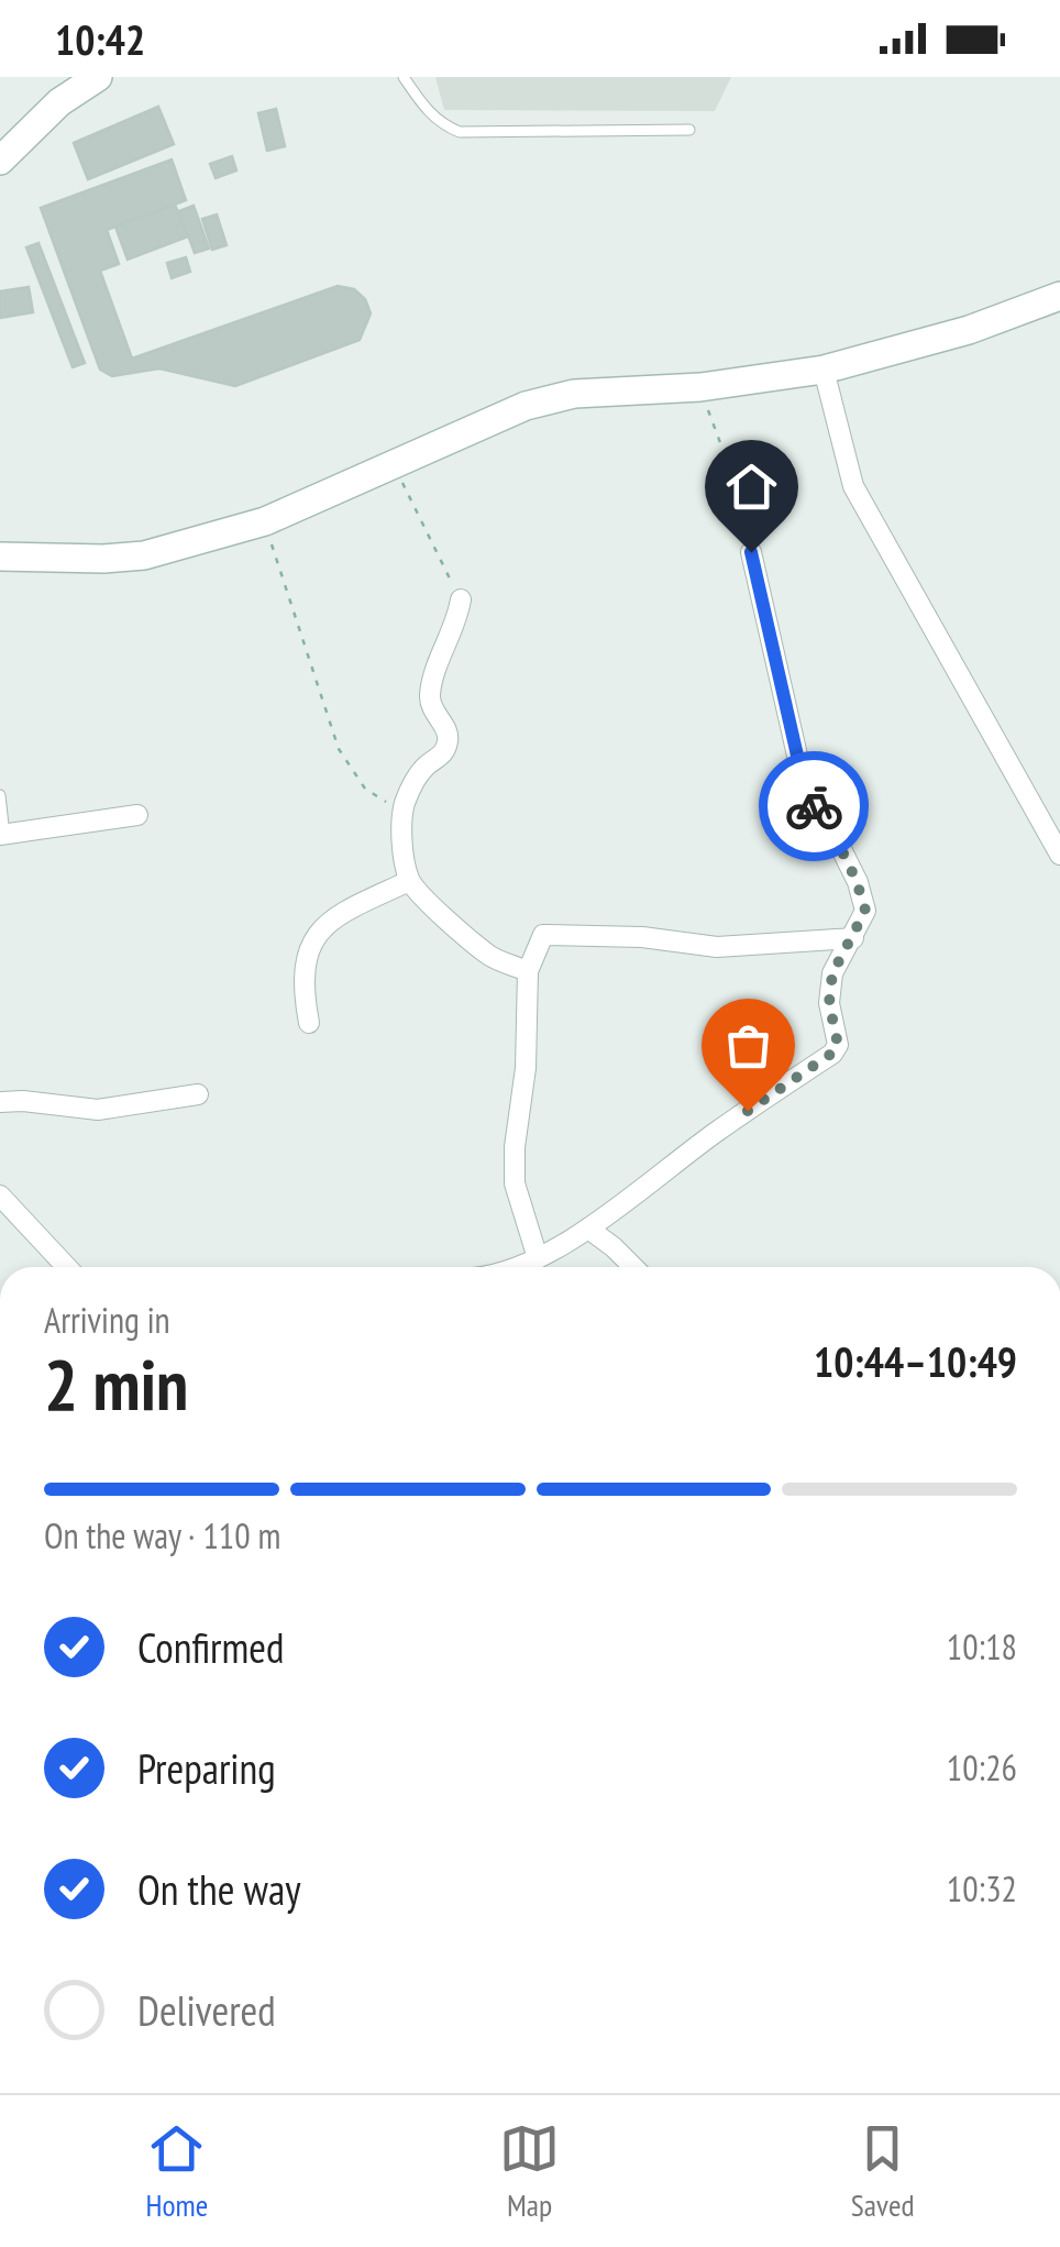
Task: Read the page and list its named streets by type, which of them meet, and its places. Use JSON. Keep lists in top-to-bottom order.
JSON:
{
  "page": {
    "status": "10:42",
    "heading": ["2 min", "Arriving in", "10:44–10:49"],
    "bar": "On the way · 110 m",
    "list": [
      ["Confirmed", "10:18"],
      ["Preparing", "10:26"],
      ["On the way", "10:32"],
      "Delivered"
    ],
    "tabs": ["Home", "Map", "Saved"]
  }
}
